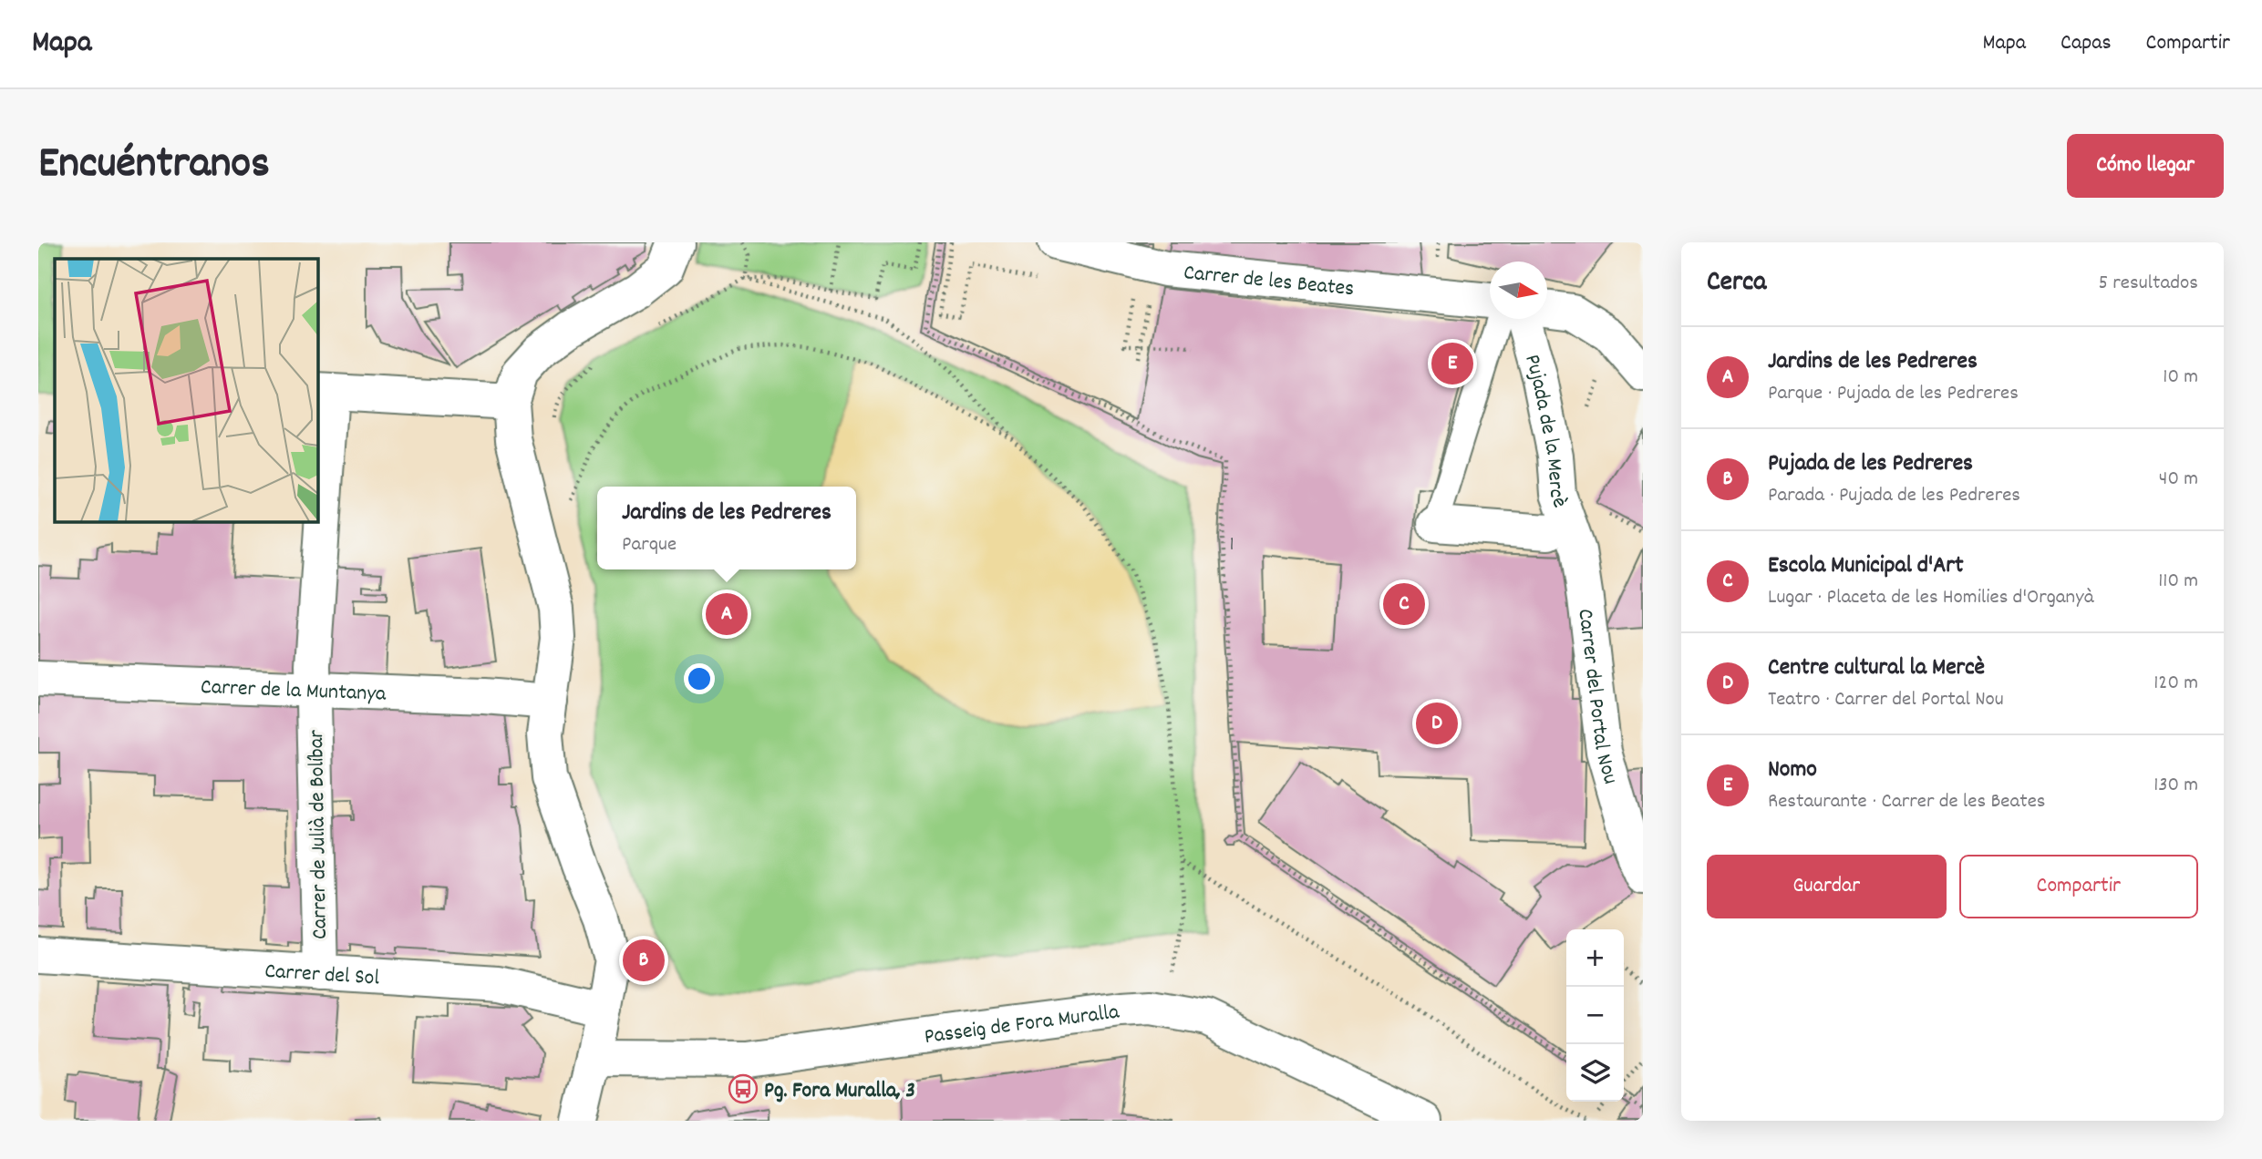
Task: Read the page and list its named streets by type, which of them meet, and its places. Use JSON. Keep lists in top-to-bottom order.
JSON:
{
  "streets": {
    "street": [
      "Carrer de les Beates",
      "Pujada de la Mercè",
      "Carrer de la Muntanya",
      "Carrer del Portal Nou",
      "Carrer de Julià de Bolíbar",
      "Carrer del Sol",
      "Passeig de Fora Muralla"
    ]
  },
  "crossings": [
    ["Pujada de la Mercè", "Carrer del Portal Nou"],
    ["Carrer de la Muntanya", "Carrer de Julià de Bolíbar"],
    ["Carrer de Julià de Bolíbar", "Carrer del Sol"]
  ],
  "places": {
    "bus stop": ["Pg. Fora Muralla, 3"]
  },
  "house_numbers": ["1"],
  "north": "right",
  "page": {
    "header": "Mapa",
    "nav": ["Mapa", "Capas", "Compartir"],
    "title": "Encuéntranos",
    "buttons": [
      "Cómo llegar",
      ["Guardar", "Compartir"]
    ],
    "heading": ["Cerca", "5 resultados"],
    "list": [
      {
        "mark": "A",
        "name": "Jardins de les Pedreres",
        "note": "Parque · Pujada de les Pedreres",
        "value": "10 m"
      },
      {
        "mark": "B",
        "name": "Pujada de les Pedreres",
        "note": "Parada · Pujada de les Pedreres",
        "value": "40 m"
      },
      {
        "mark": "C",
        "name": "Escola Municipal d'Art",
        "note": "Lugar · Placeta de les Homilies d'Organyà",
        "value": "110 m"
      },
      {
        "mark": "D",
        "name": "Centre cultural la Mercè",
        "note": "Teatro · Carrer del Portal Nou",
        "value": "120 m"
      },
      {
        "mark": "E",
        "name": "Nomo",
        "note": "Restaurante · Carrer de les Beates",
        "value": "130 m"
      }
    ],
    "pins": [
      "E",
      "C",
      "A",
      "D",
      "B"
    ],
    "popup": ["Jardins de les Pedreres", "Parque"],
    "map_buttons": ["+", "−"]
  }
}
